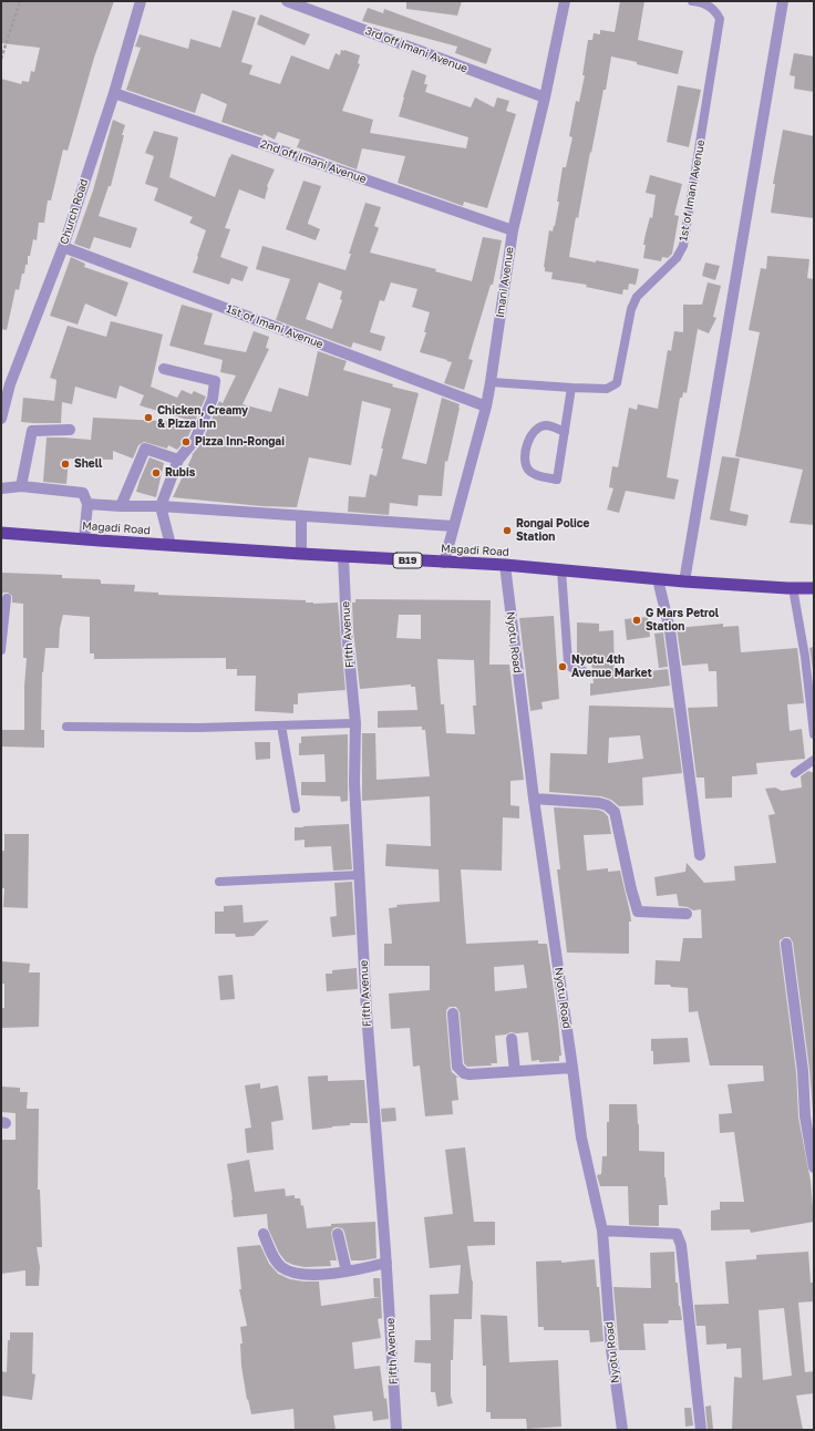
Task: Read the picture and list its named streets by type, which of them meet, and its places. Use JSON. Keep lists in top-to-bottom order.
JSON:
{
  "streets": {
    "highway": ["Magadi Road", "B19"],
    "street": [
      "3rd off Imani Avenue",
      "2nd off Imani Avenue",
      "1st of Imani Avenue",
      "Church Road",
      "Imani Avenue",
      "Fifth Avenue",
      "Nyotu Road"
    ]
  },
  "crossings": [
    ["3rd off Imani Avenue", "Imani Avenue"],
    ["2nd off Imani Avenue", "Church Road"],
    ["2nd off Imani Avenue", "Imani Avenue"],
    ["1st of Imani Avenue", "Church Road"],
    ["1st of Imani Avenue", "Imani Avenue"],
    ["Imani Avenue", "Magadi Road"],
    ["Magadi Road", "Fifth Avenue"],
    ["Magadi Road", "Nyotu Road"]
  ],
  "places": [
    "Chicken, Creamy & Pizza Inn",
    "Pizza Inn-Rongai",
    "Shell",
    "Rubis",
    "Rongai Police Station",
    "G Mars Petrol Station",
    "Nyotu 4th Avenue Market"
  ]
}
